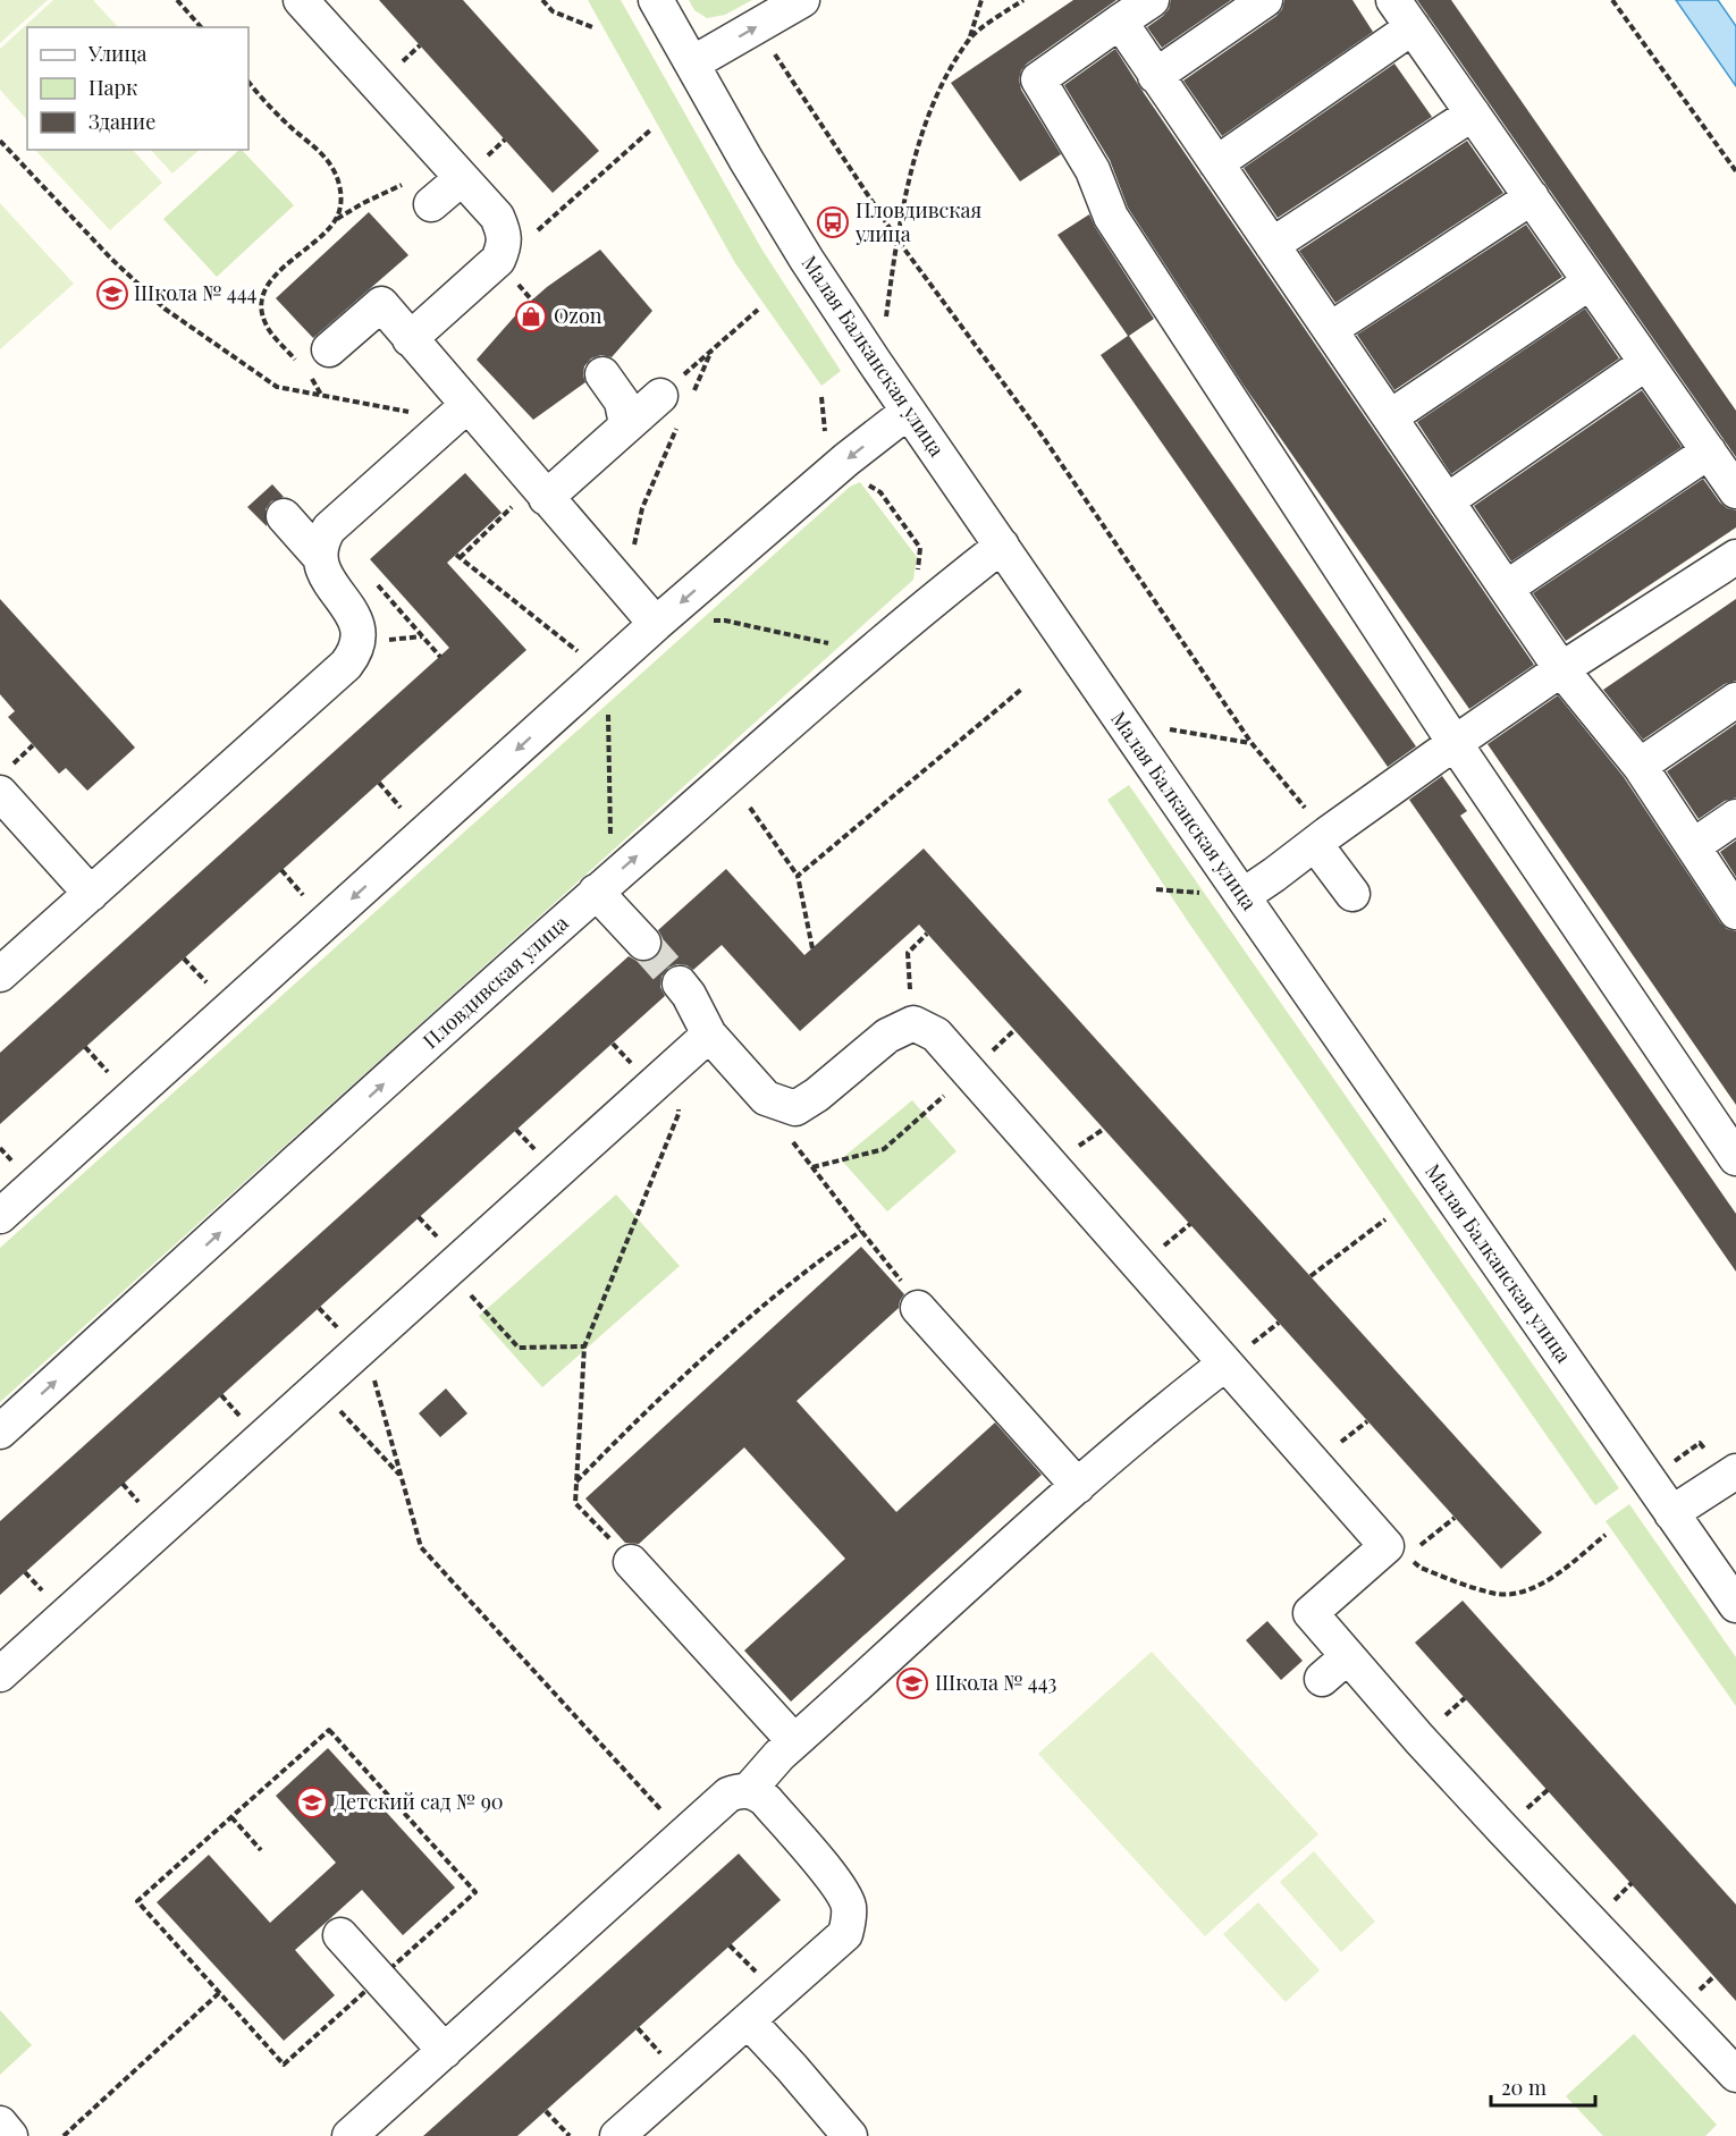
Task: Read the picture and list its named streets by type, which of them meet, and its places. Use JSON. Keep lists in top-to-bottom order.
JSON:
{
  "streets": {
    "street": ["Малая Балканская улица", "Пловдивская улица"]
  },
  "crossings": [
    ["Малая Балканская улица", "Пловдивская улица"]
  ],
  "places": {
    "bus stop": ["Пловдивская улица"],
    "school or university": ["Школа № 444", "Школа № 443", "Детский сад № 90"],
    "shop": ["Ozon"]
  },
  "legend": ["Улица", "Парк", "Здание"],
  "scale_bar": "20 m"
}
